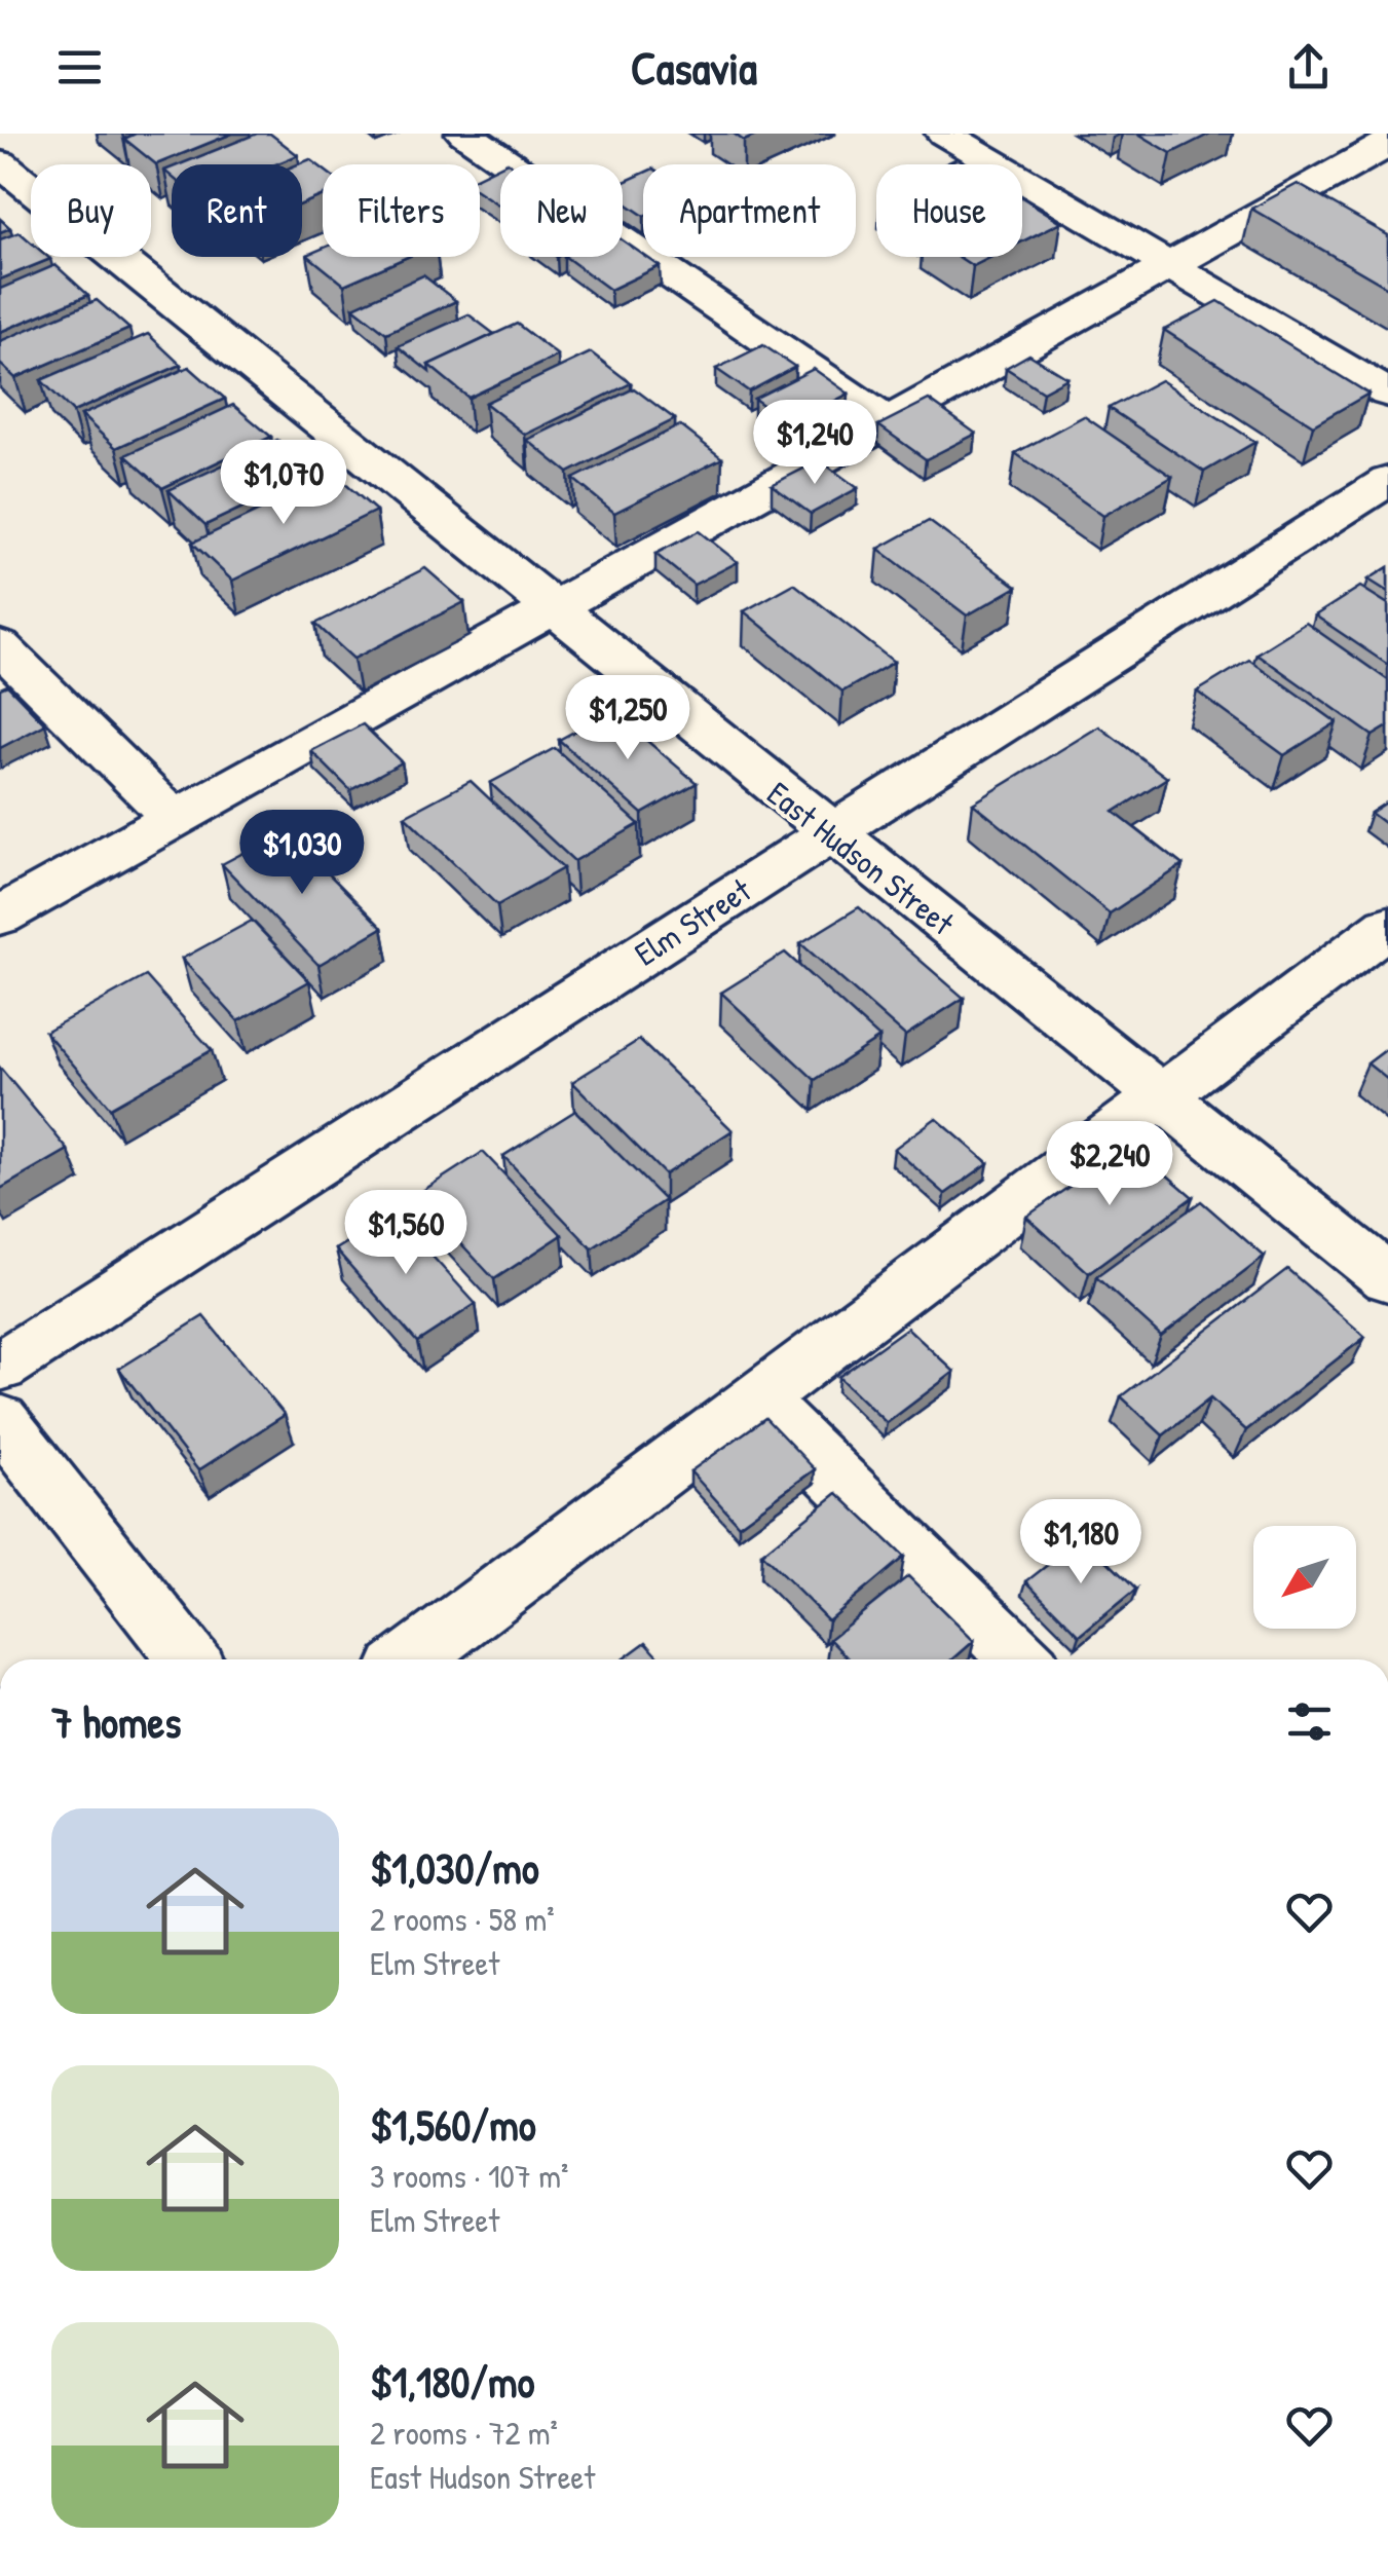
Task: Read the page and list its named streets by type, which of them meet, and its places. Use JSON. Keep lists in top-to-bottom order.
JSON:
{
  "streets": {
    "street": ["East Hudson Street", "Elm Street"]
  },
  "crossings": [
    ["East Hudson Street", "Elm Street"]
  ],
  "north": "bottom left",
  "page": {
    "header": "Casavia",
    "chip": [
      "Buy",
      "Rent",
      "Filters",
      "New",
      "Apartment",
      "House"
    ],
    "price": [
      "$1,240",
      "$1,070",
      "$1,250",
      "$1,030",
      "$2,240",
      "$1,560",
      "$1,180"
    ],
    "heading": "7 homes",
    "list": [
      {
        "name": "$1,030/mo",
        "note": "2 rooms · 58 m² · Elm Street"
      },
      {
        "name": "$1,560/mo",
        "note": "3 rooms · 107 m² · Elm Street"
      },
      {
        "name": "$1,180/mo",
        "note": "2 rooms · 72 m² · East Hudson Street"
      }
    ]
  }
}
